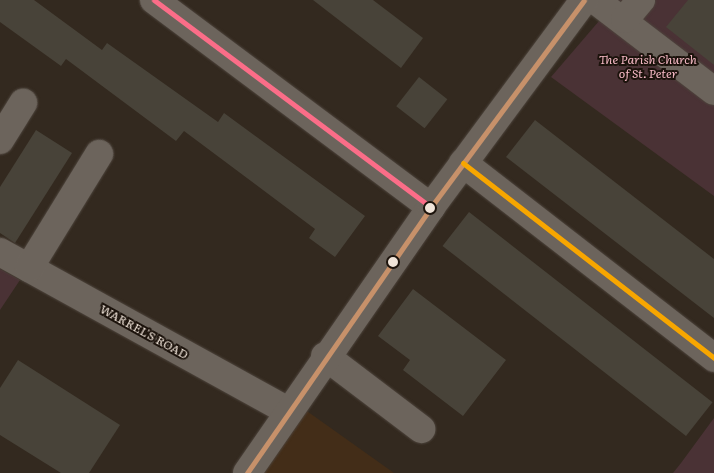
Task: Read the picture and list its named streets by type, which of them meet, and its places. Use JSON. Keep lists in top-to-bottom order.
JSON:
{
  "streets": {
    "street": ["WARREL'S ROAD"]
  },
  "parks": ["The Parish Church of St. Peter"]
}
